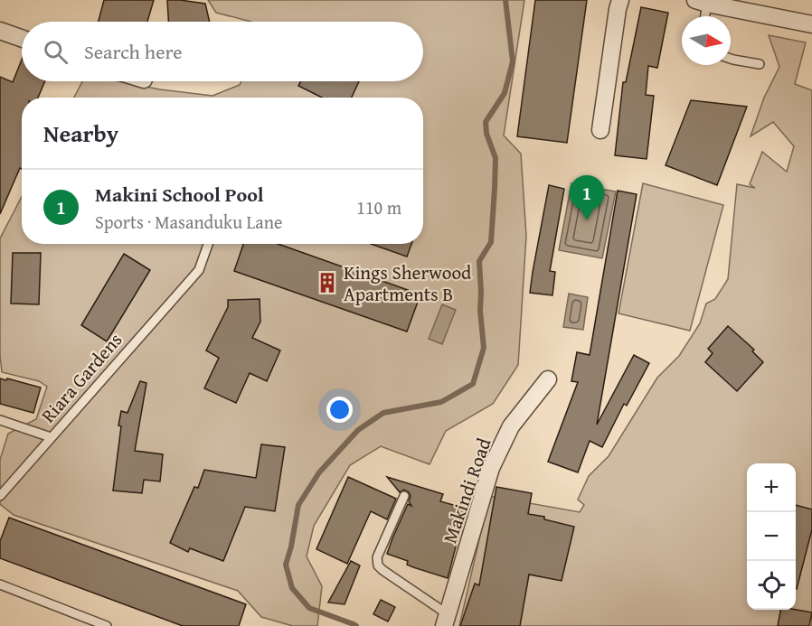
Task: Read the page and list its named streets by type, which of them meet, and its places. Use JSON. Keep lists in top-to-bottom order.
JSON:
{
  "streets": {
    "street": ["Makindi Road"],
    "lane": ["Riara Gardens"]
  },
  "places": {
    "building": ["Kings Sherwood Apartments B"]
  },
  "north": "right",
  "page": {
    "search": "Search here",
    "heading": "Nearby",
    "list": [
      {
        "mark": "1",
        "name": "Makini School Pool",
        "note": "Sports · Masanduku Lane",
        "value": "110 m"
      }
    ],
    "pins": "1",
    "map_buttons": ["+", "−"]
  }
}
